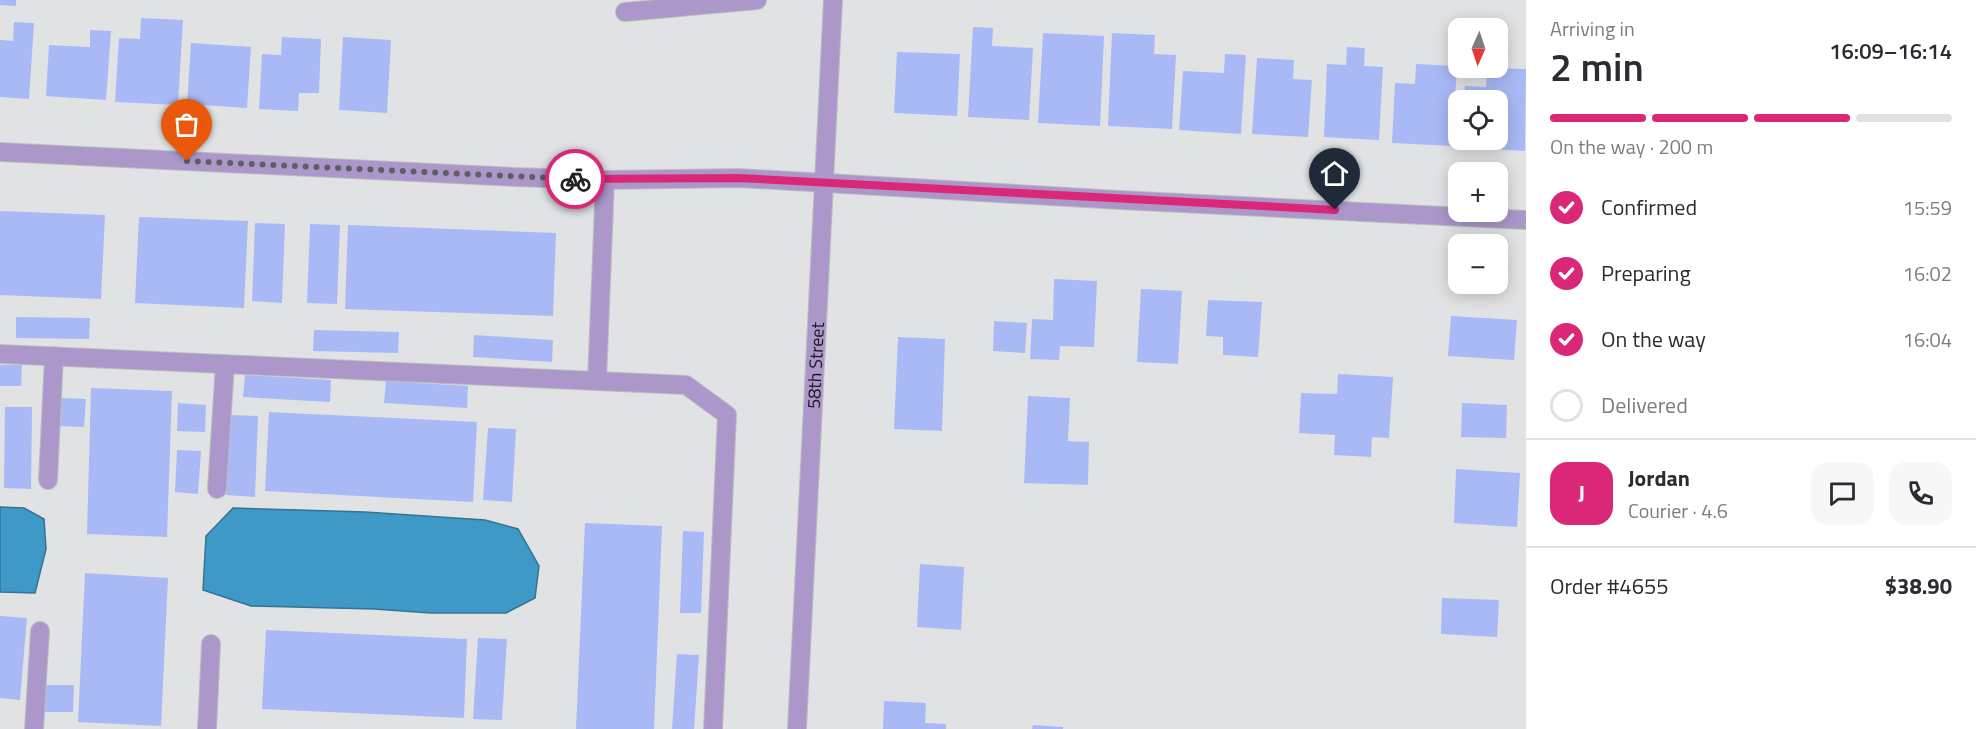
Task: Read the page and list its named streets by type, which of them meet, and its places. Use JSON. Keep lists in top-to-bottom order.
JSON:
{
  "streets": {
    "street": ["58th Street"]
  },
  "north": "bottom",
  "page": {
    "heading": ["2 min", "Arriving in", "16:09–16:14"],
    "panel": [
      "Jordan",
      "Courier · 4.6",
      "Order #4655",
      "$38.90"
    ],
    "map_buttons": ["+", "−"],
    "bar": "On the way · 200 m",
    "list": [
      ["Confirmed", "15:59"],
      ["Preparing", "16:02"],
      ["On the way", "16:04"],
      "Delivered"
    ],
    "round": "J"
  }
}
